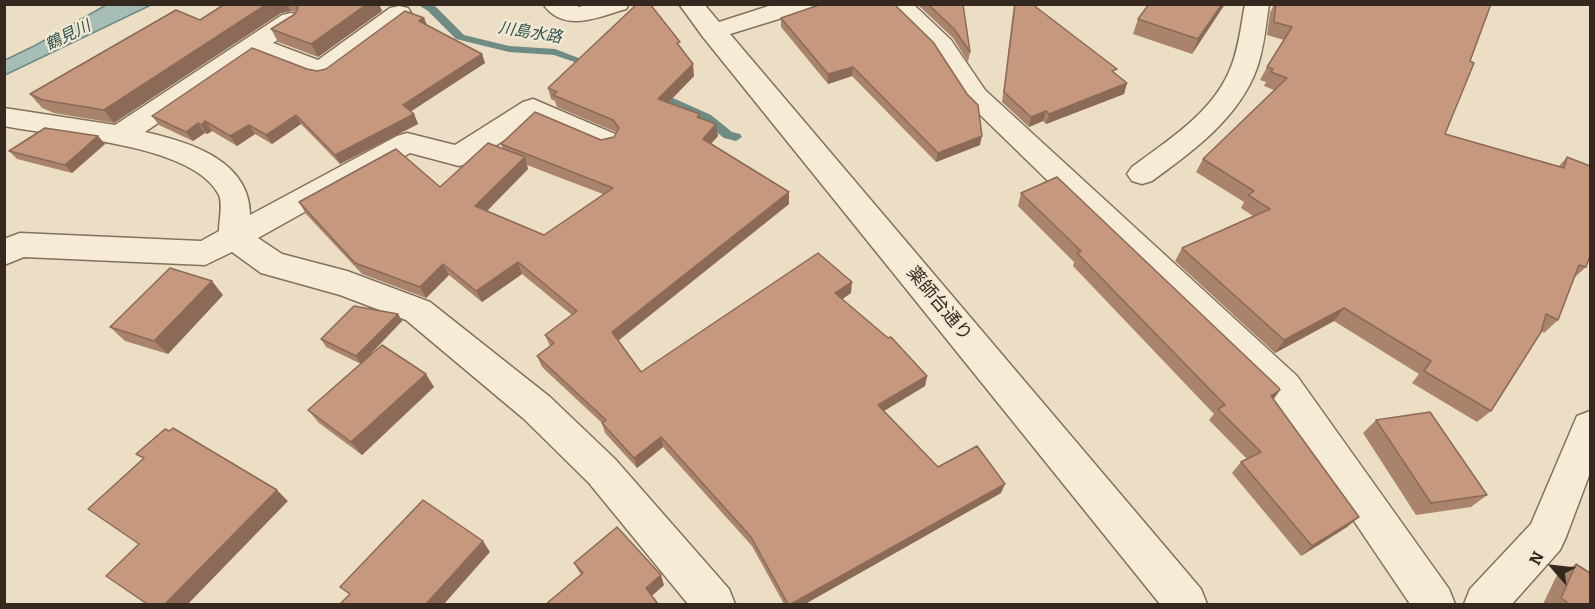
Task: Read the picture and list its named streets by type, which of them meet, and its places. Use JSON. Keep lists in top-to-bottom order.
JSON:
{
  "streets": {
    "street": ["薬師台通り"]
  },
  "water": ["川島水路", "鶴見川"],
  "north": "top left"
}
